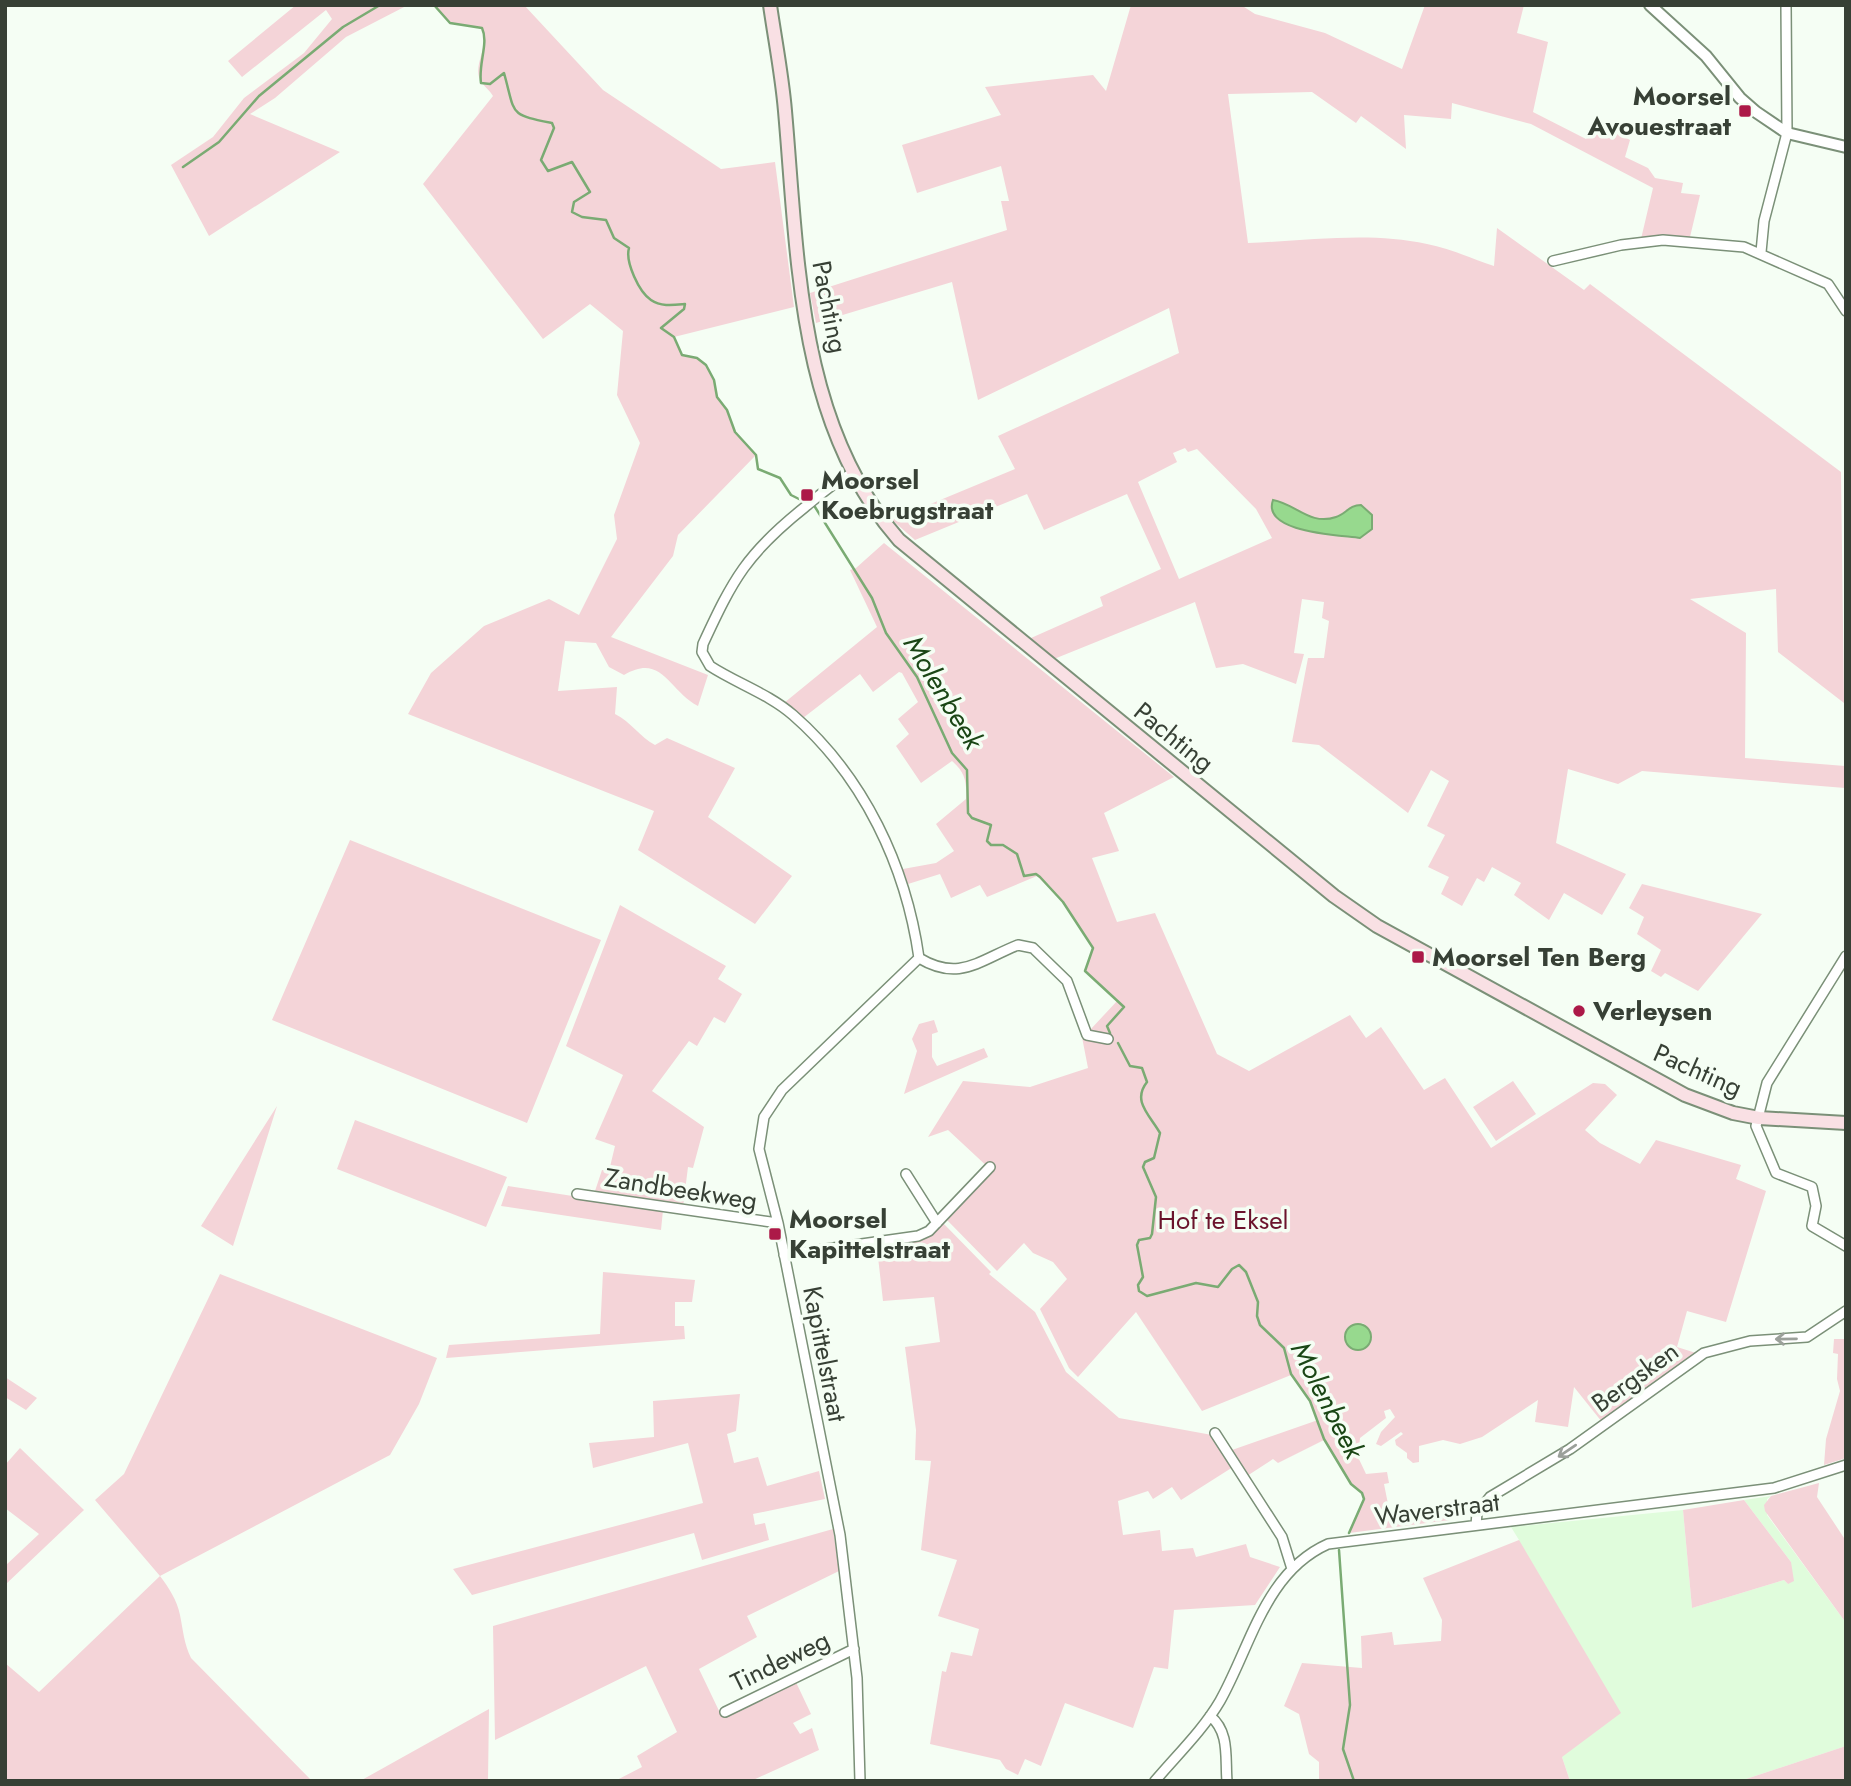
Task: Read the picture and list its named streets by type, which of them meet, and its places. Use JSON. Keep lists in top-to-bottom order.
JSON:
{
  "streets": {
    "main road": ["Pachting"],
    "street": [
      "Zandbeekweg",
      "Kapittelstraat",
      "Bergsken",
      "Waverstraat",
      "Tindeweg"
    ]
  },
  "crossings": [
    ["Zandbeekweg", "Kapittelstraat"],
    ["Kapittelstraat", "Tindeweg"],
    ["Bergsken", "Waverstraat"]
  ],
  "one_way": ["Bergsken"],
  "water": ["Molenbeek"],
  "parks": ["Hof te Eksel"],
  "places": {
    "transit": [
      "Moorsel Avouestraat",
      "Moorsel Koebrugstraat",
      "Moorsel Ten Berg",
      "Moorsel Kapittelstraat"
    ],
    "other": ["Verleysen"]
  }
}
